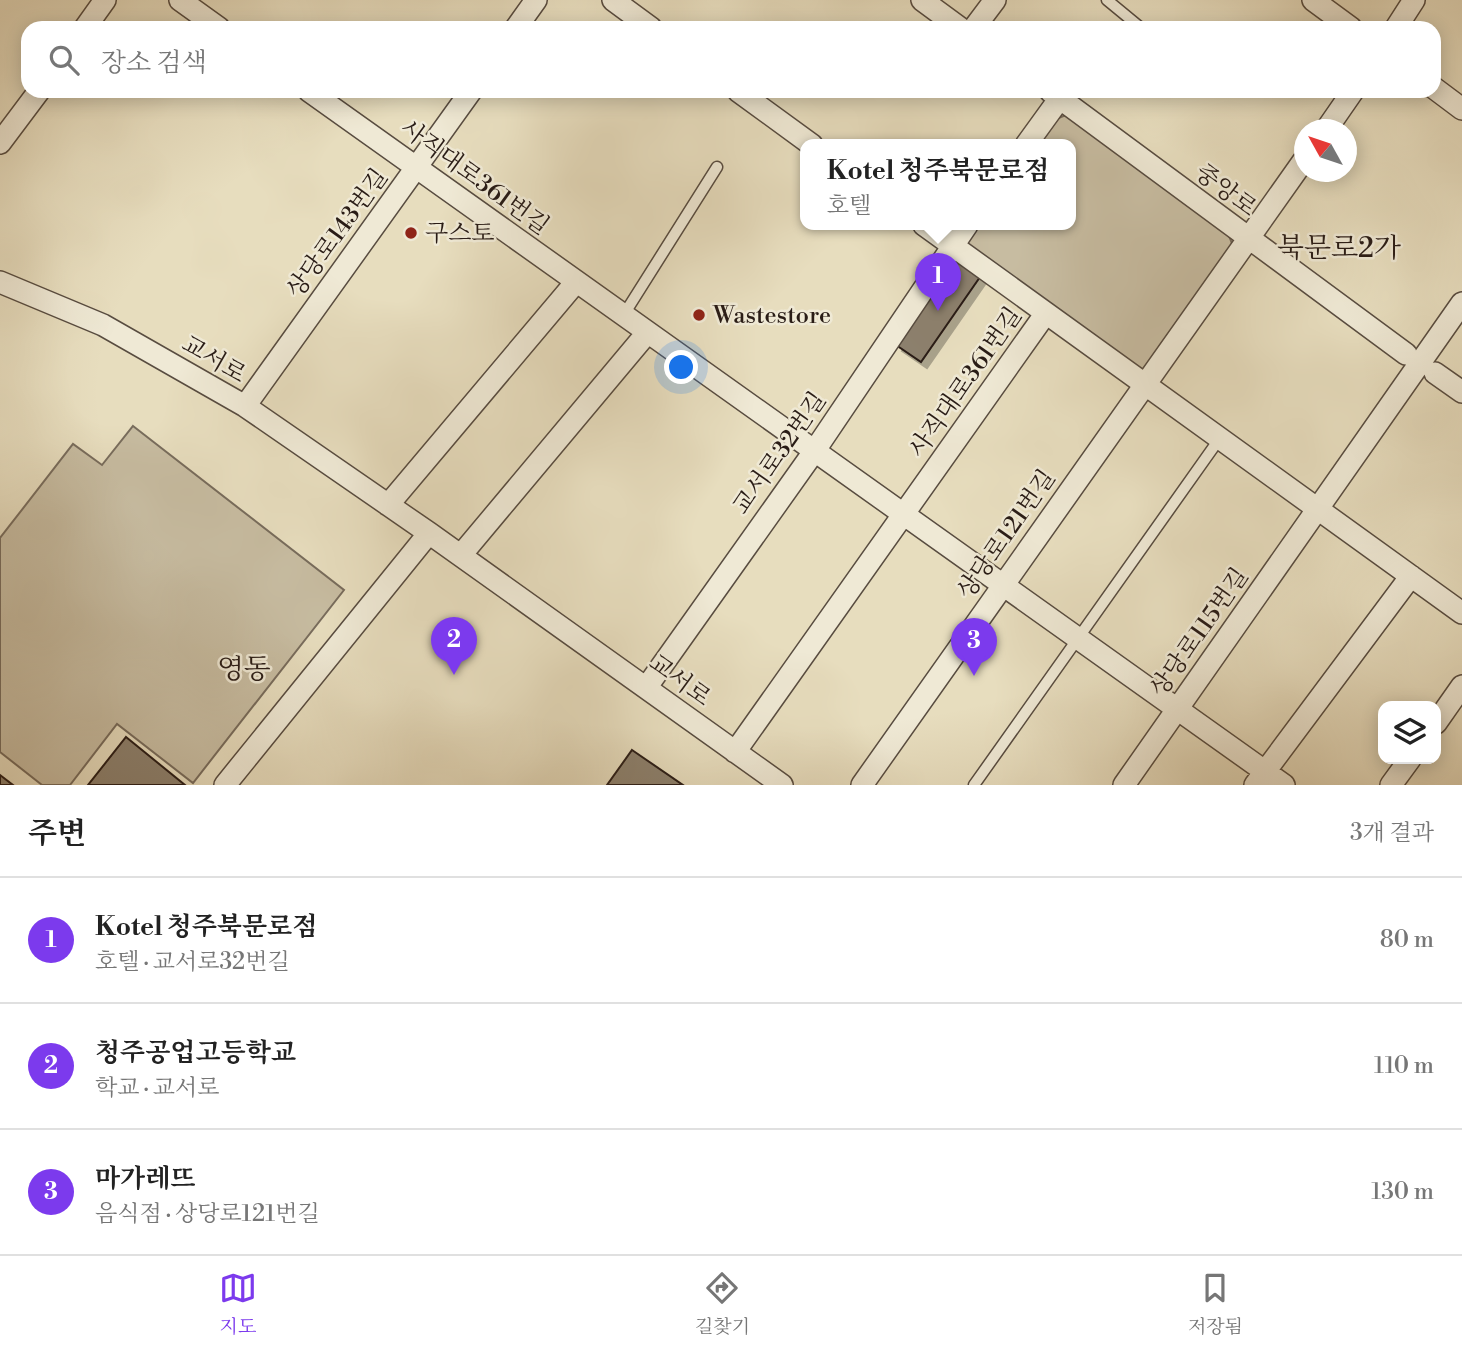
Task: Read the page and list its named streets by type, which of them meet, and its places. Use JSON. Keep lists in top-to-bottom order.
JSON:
{
  "streets": {
    "street": [
      "사직대로361번길",
      "중앙로",
      "상당로143번길",
      "교서로",
      "교서로32번길",
      "상당로121번길",
      "상당로115번길"
    ]
  },
  "crossings": [
    ["사직대로361번길", "상당로143번길"],
    ["사직대로361번길", "교서로"],
    ["사직대로361번길", "교서로32번길"],
    ["사직대로361번길", "상당로121번길"],
    ["사직대로361번길", "상당로115번길"],
    ["중앙로", "상당로121번길"],
    ["상당로143번길", "교서로"],
    ["교서로", "교서로32번길"]
  ],
  "districts": ["북문로2가", "영동"],
  "places": ["구스토", "Wastestore"],
  "north": "top left",
  "page": {
    "search": "장소 검색",
    "popup": ["Kotel 청주북문로점", "호텔"],
    "pins": ["1", "2", "3"],
    "heading": ["주변", "3개 결과"],
    "list": [
      {
        "mark": "1",
        "name": "Kotel 청주북문로점",
        "note": "호텔 · 교서로32번길",
        "value": "80 m"
      },
      {
        "mark": "2",
        "name": "청주공업고등학교",
        "note": "학교 · 교서로",
        "value": "110 m"
      },
      {
        "mark": "3",
        "name": "마가레뜨",
        "note": "음식점 · 상당로121번길",
        "value": "130 m"
      }
    ],
    "nav": ["지도", "길찾기", "저장됨"]
  }
}
